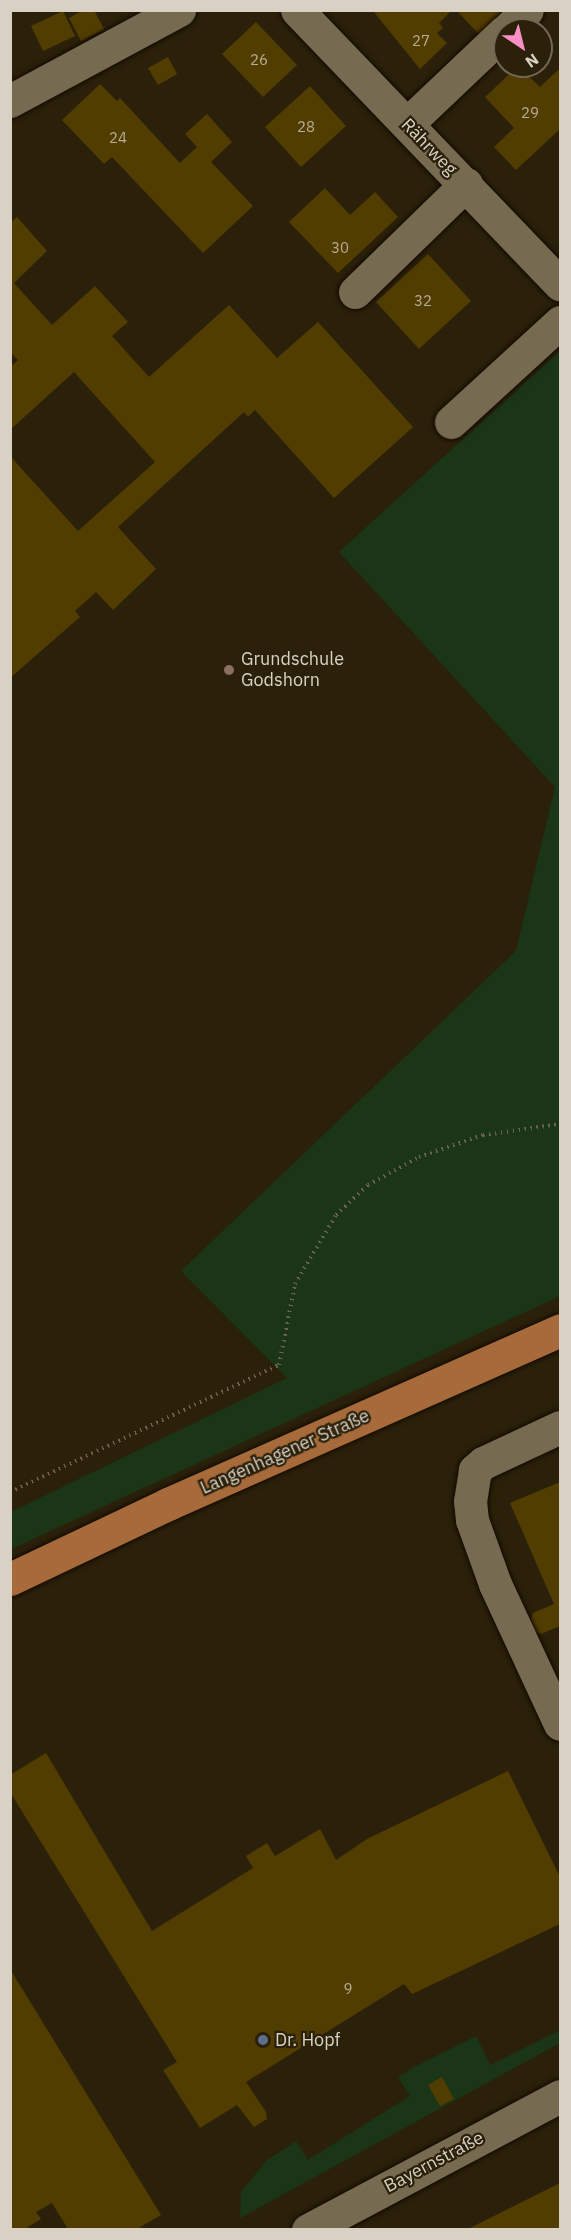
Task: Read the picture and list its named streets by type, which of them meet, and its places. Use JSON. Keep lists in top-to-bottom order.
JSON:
{
  "streets": {
    "main road": ["Langenhagener Straße"],
    "street": ["Rährweg", "Bayernstraße"]
  },
  "places": ["Grundschule Godshorn", "Dr. Hopf"],
  "house_numbers": [
    "27",
    "26",
    "29",
    "28",
    "24",
    "30",
    "32",
    "9"
  ],
  "north": "bottom right"
}
